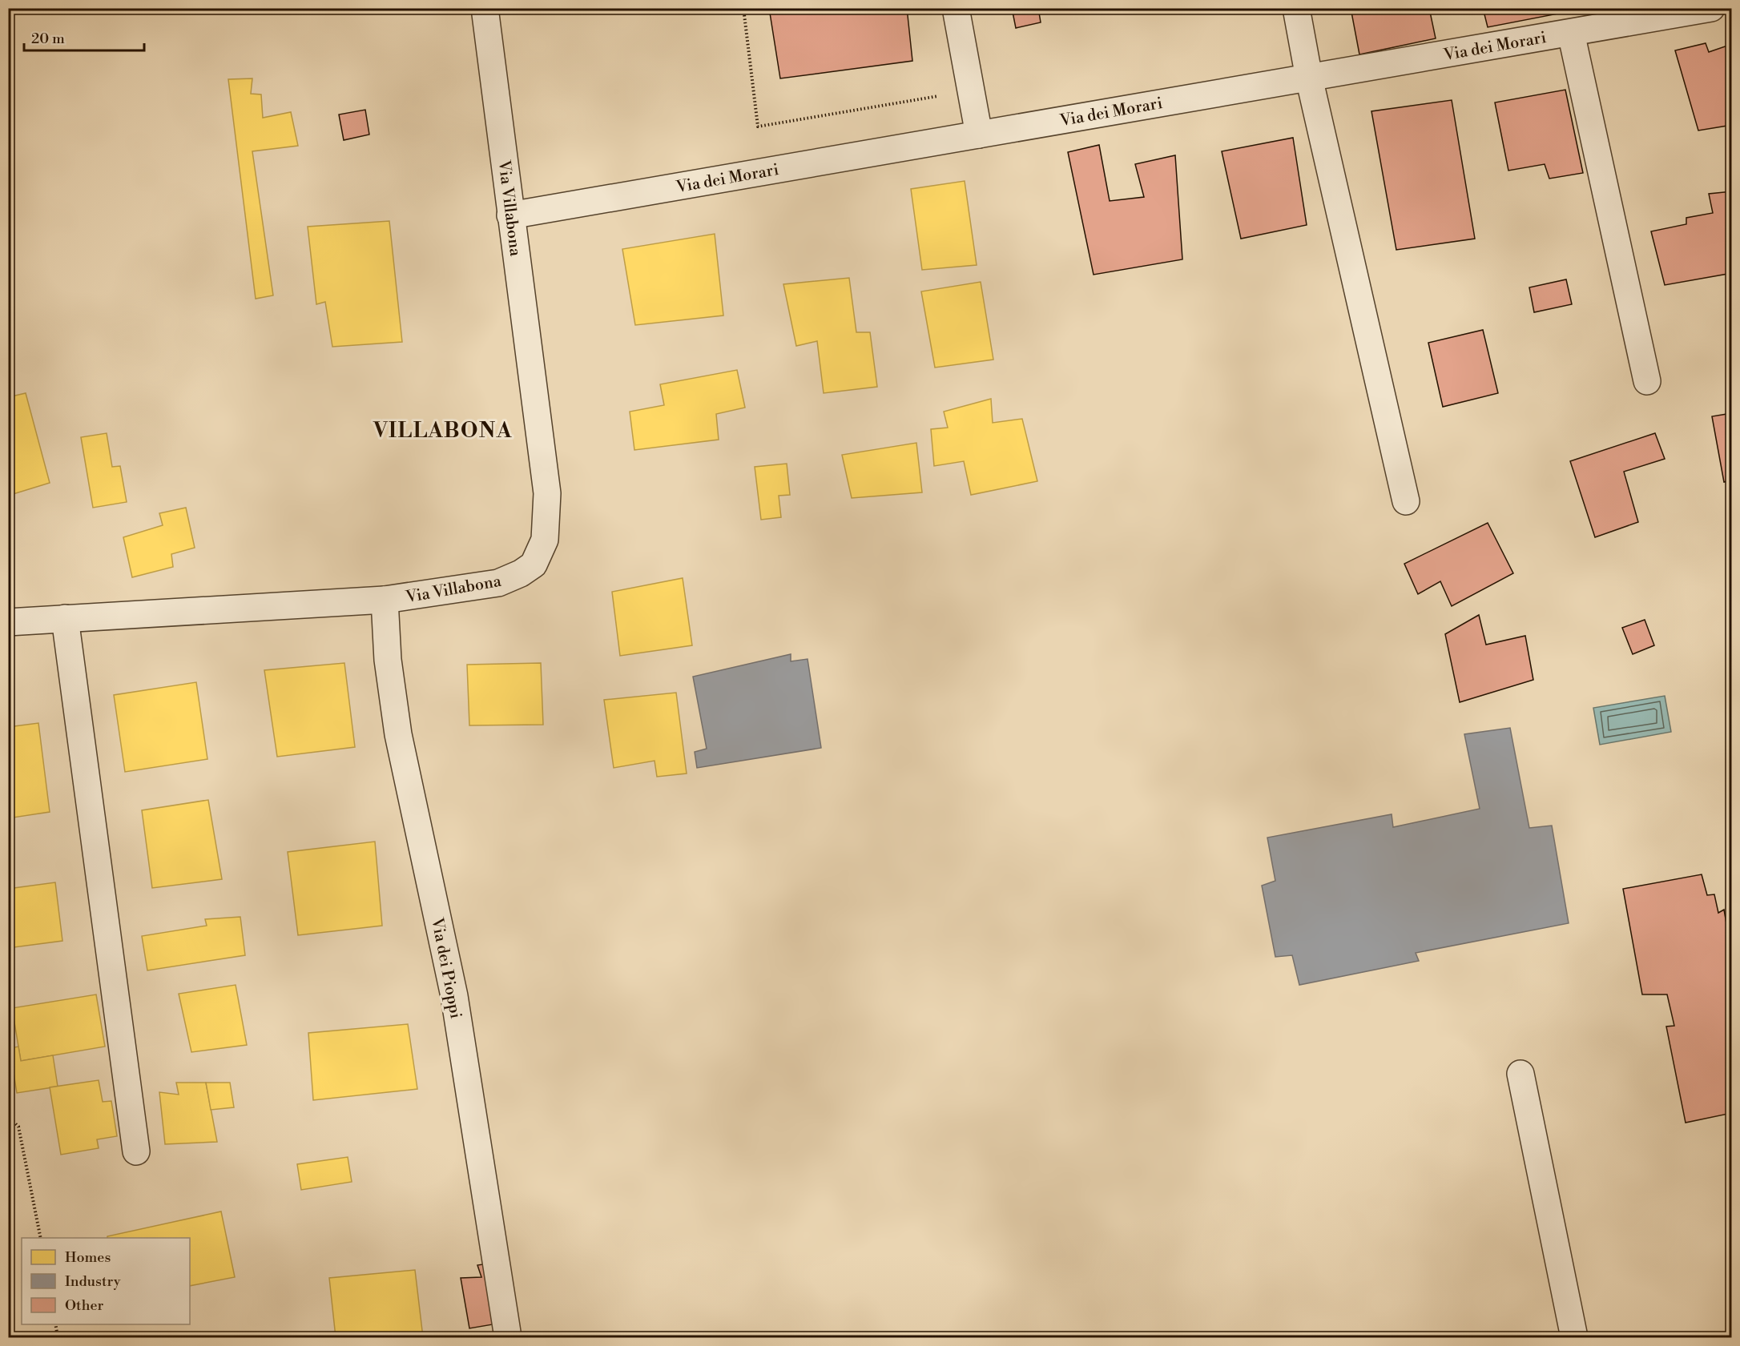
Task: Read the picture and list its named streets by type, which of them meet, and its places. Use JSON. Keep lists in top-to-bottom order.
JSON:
{
  "streets": {
    "street": ["Via dei Morari", "Via Villabona", "Via dei Pioppi"]
  },
  "crossings": [
    ["Via dei Morari", "Via Villabona"],
    ["Via Villabona", "Via dei Pioppi"]
  ],
  "districts": ["VILLABONA"],
  "legend": ["Homes", "Industry", "Other"],
  "scale_bar": "20 m"
}
